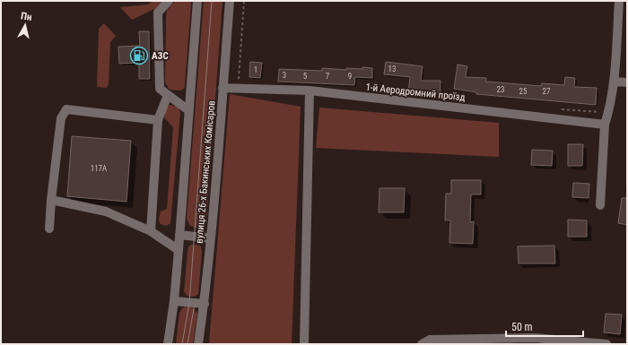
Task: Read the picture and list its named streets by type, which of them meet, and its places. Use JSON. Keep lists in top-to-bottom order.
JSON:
{
  "streets": {
    "street": ["1-й Аеродромний проїзд", "вулиця 26-х Бакинських Комісаров"]
  },
  "crossings": [
    ["1-й Аеродромний проїзд", "вулиця 26-х Бакинських Комісаров"]
  ],
  "places": {
    "fuel station": ["АЗС"]
  },
  "house_numbers": [
    "13",
    "1",
    "3",
    "5",
    "7",
    "9",
    "23",
    "25",
    "27",
    "117А"
  ],
  "scale_bar": "50 m",
  "north": "top"
}
